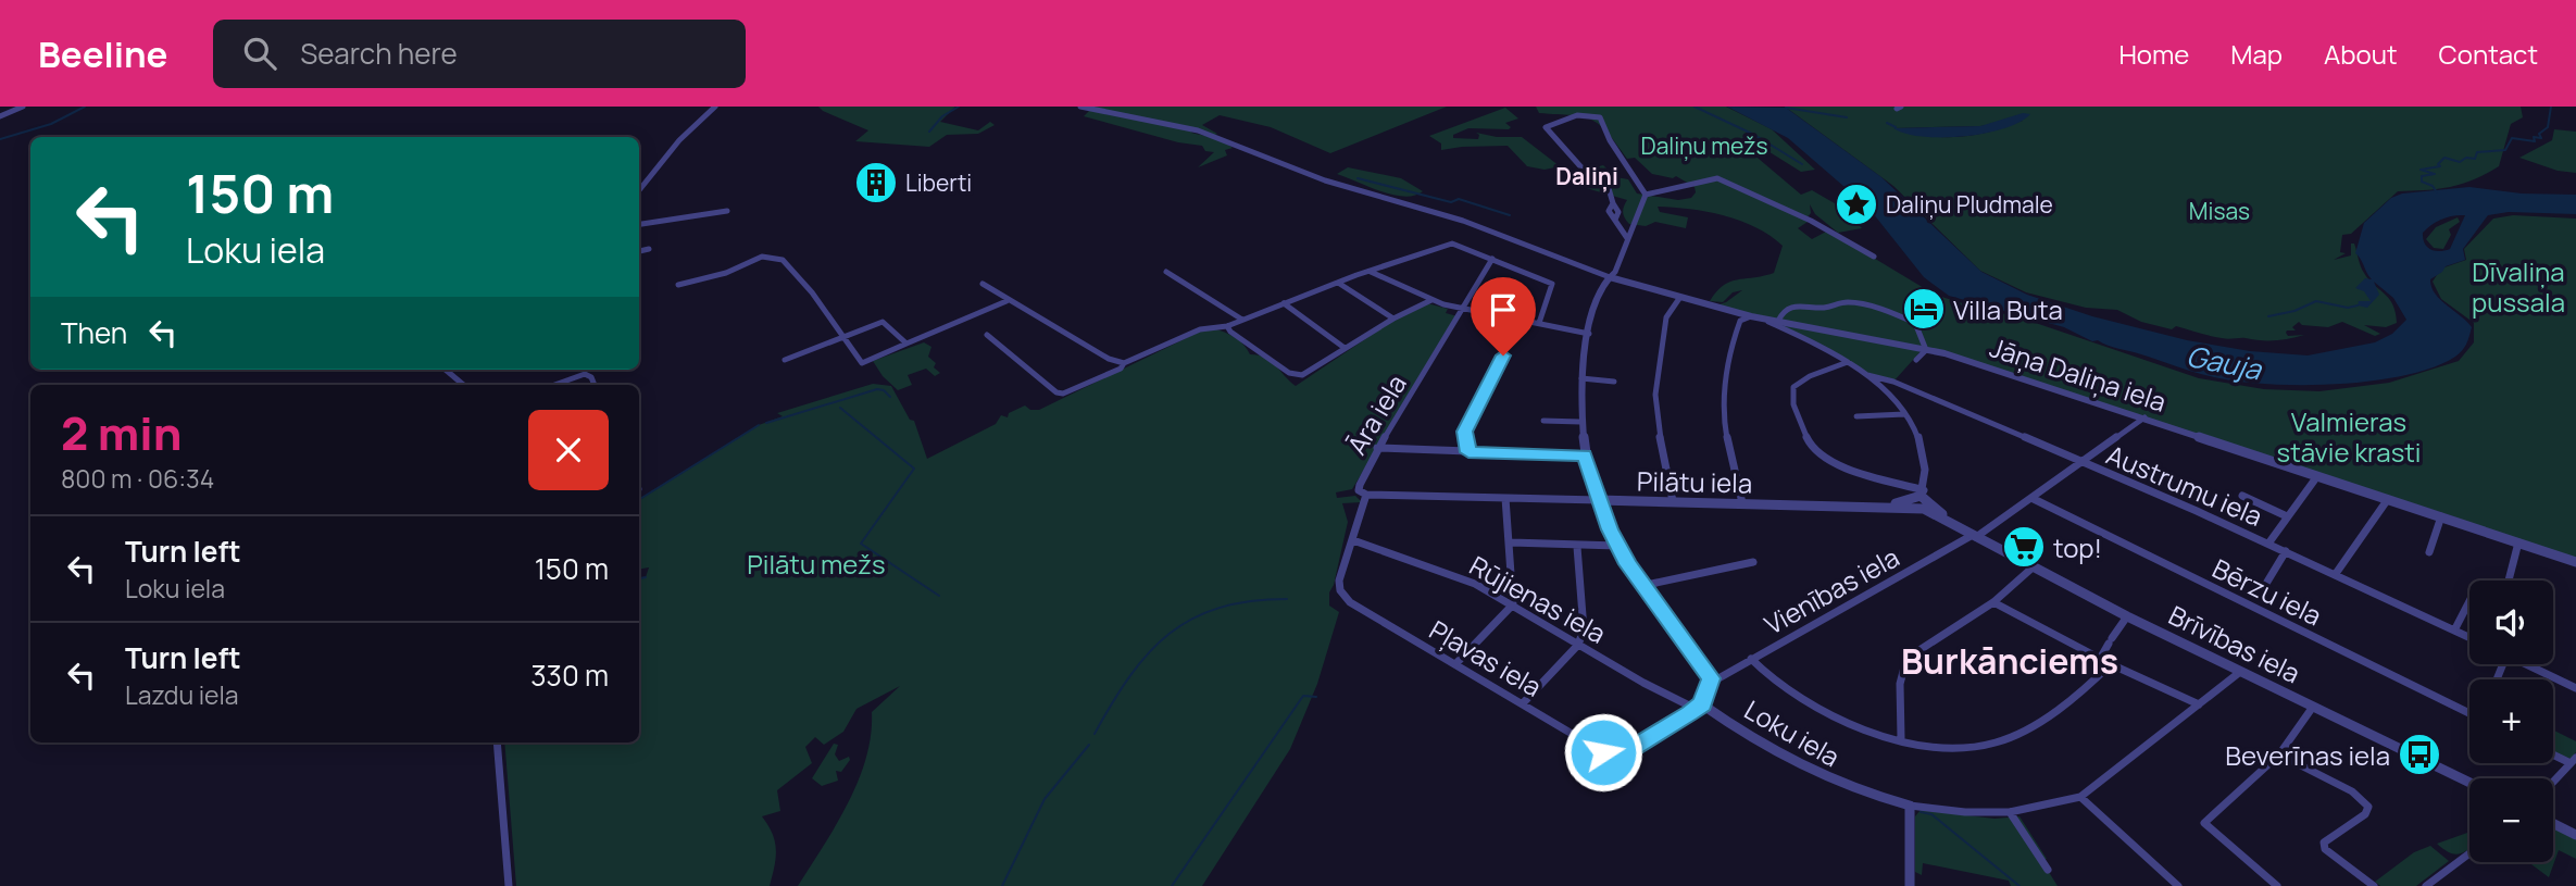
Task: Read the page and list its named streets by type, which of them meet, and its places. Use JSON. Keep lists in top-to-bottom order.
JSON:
{
  "streets": {
    "street": [
      "Jāņa Daliņa iela",
      "Āra iela",
      "Pilātu iela",
      "Austrumu iela",
      "Vienības iela",
      "Bērzu iela",
      "Rūjienas iela",
      "Brīvības iela",
      "Pļavas iela",
      "Loku iela"
    ]
  },
  "crossings": [
    ["Jāņa Daliņa iela", "Vienības iela"],
    ["Āra iela", "Pilātu iela"],
    ["Āra iela", "Rūjienas iela"],
    ["Āra iela", "Pļavas iela"],
    ["Austrumu iela", "Vienības iela"],
    ["Vienības iela", "Bērzu iela"],
    ["Vienības iela", "Brīvības iela"],
    ["Rūjienas iela", "Pļavas iela"],
    ["Rūjienas iela", "Loku iela"],
    ["Brīvības iela", "Loku iela"],
    ["Pļavas iela", "Loku iela"]
  ],
  "districts": ["Daliņi", "Burkānciems"],
  "water": ["Gauja"],
  "parks": [
    "Daliņu mežs",
    "Misas",
    "Dīvaliņa pussala",
    "Valmieras stāvie krasti",
    "Pilātu mežs"
  ],
  "places": {
    "building": ["Liberti"],
    "place": ["Daliņu Pludmale"],
    "hotel": ["Villa Buta"],
    "supermarket": ["top!"],
    "bus stop": ["Beverīnas iela"]
  },
  "page": {
    "header": "Beeline",
    "search": "Search here",
    "nav": [
      "Home",
      "Map",
      "About",
      "Contact"
    ],
    "turn": ["150 m", "Loku iela"],
    "then": "Then",
    "heading": ["2 min", "800 m · 06:34"],
    "list": [
      {
        "name": "Turn left",
        "note": "Loku iela",
        "value": "150 m"
      },
      {
        "name": "Turn left",
        "note": "Lazdu iela",
        "value": "330 m"
      }
    ],
    "map_buttons": ["+", "−"]
  }
}
